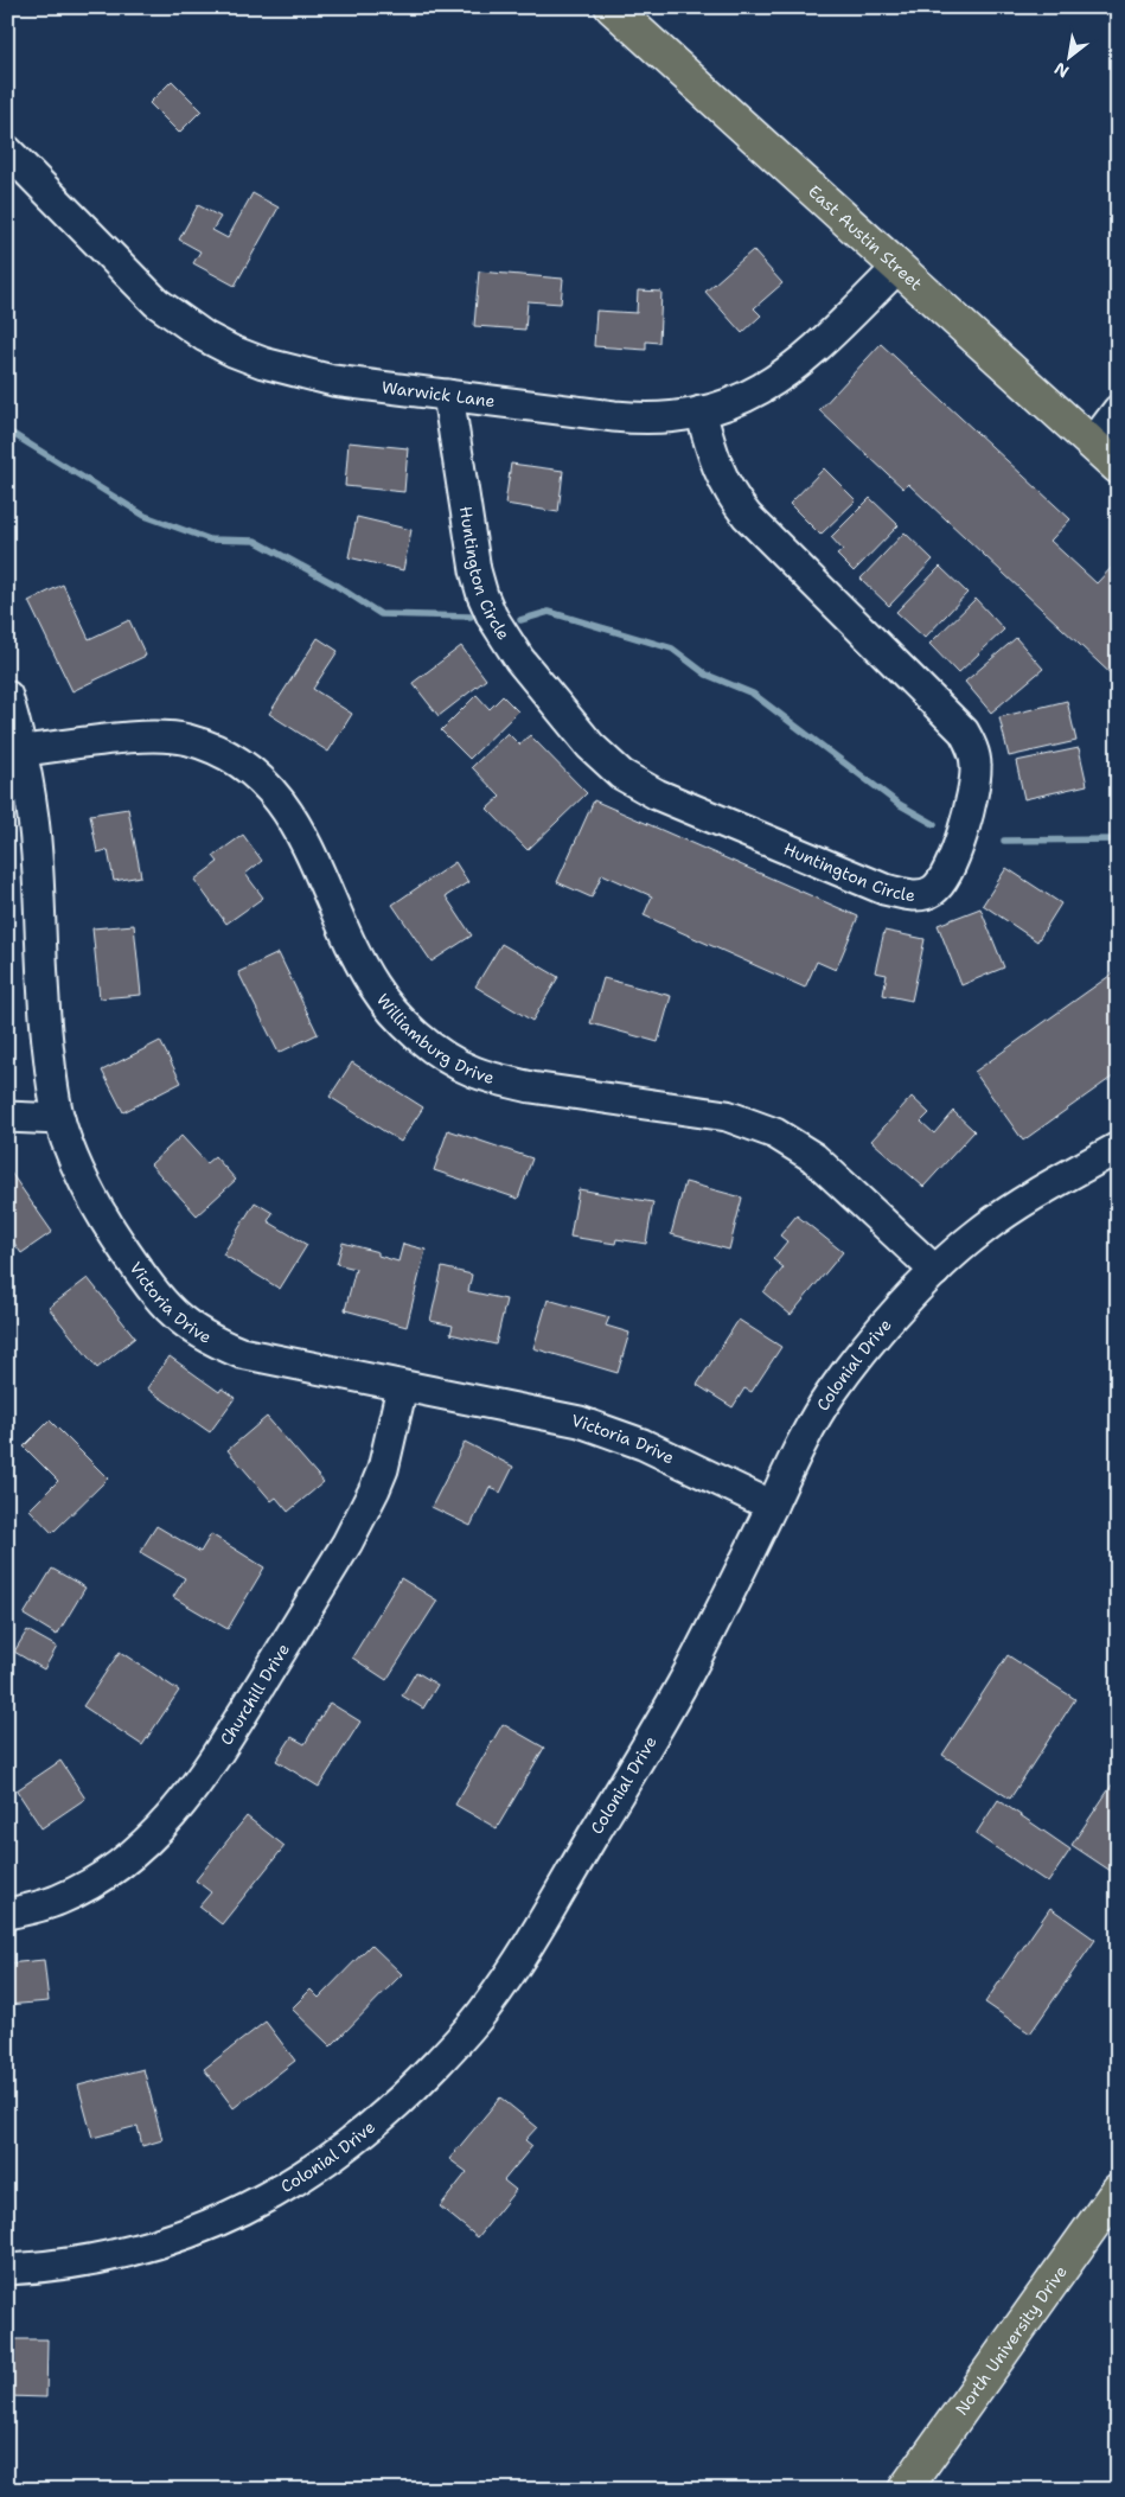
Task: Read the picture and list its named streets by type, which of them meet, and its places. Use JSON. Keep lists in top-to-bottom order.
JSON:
{
  "streets": {
    "main road": ["East Austin Street", "North University Drive"],
    "street": [
      "Warwick Lane",
      "Huntington Circle",
      "Williamburg Drive",
      "Victoria Drive",
      "Colonial Drive",
      "Churchill Drive"
    ]
  },
  "crossings": [
    ["East Austin Street", "Warwick Lane"],
    ["Warwick Lane", "Huntington Circle"],
    ["Williamburg Drive", "Victoria Drive"],
    ["Williamburg Drive", "Colonial Drive"],
    ["Victoria Drive", "Colonial Drive"],
    ["Victoria Drive", "Churchill Drive"]
  ],
  "north": "bottom left"
}
